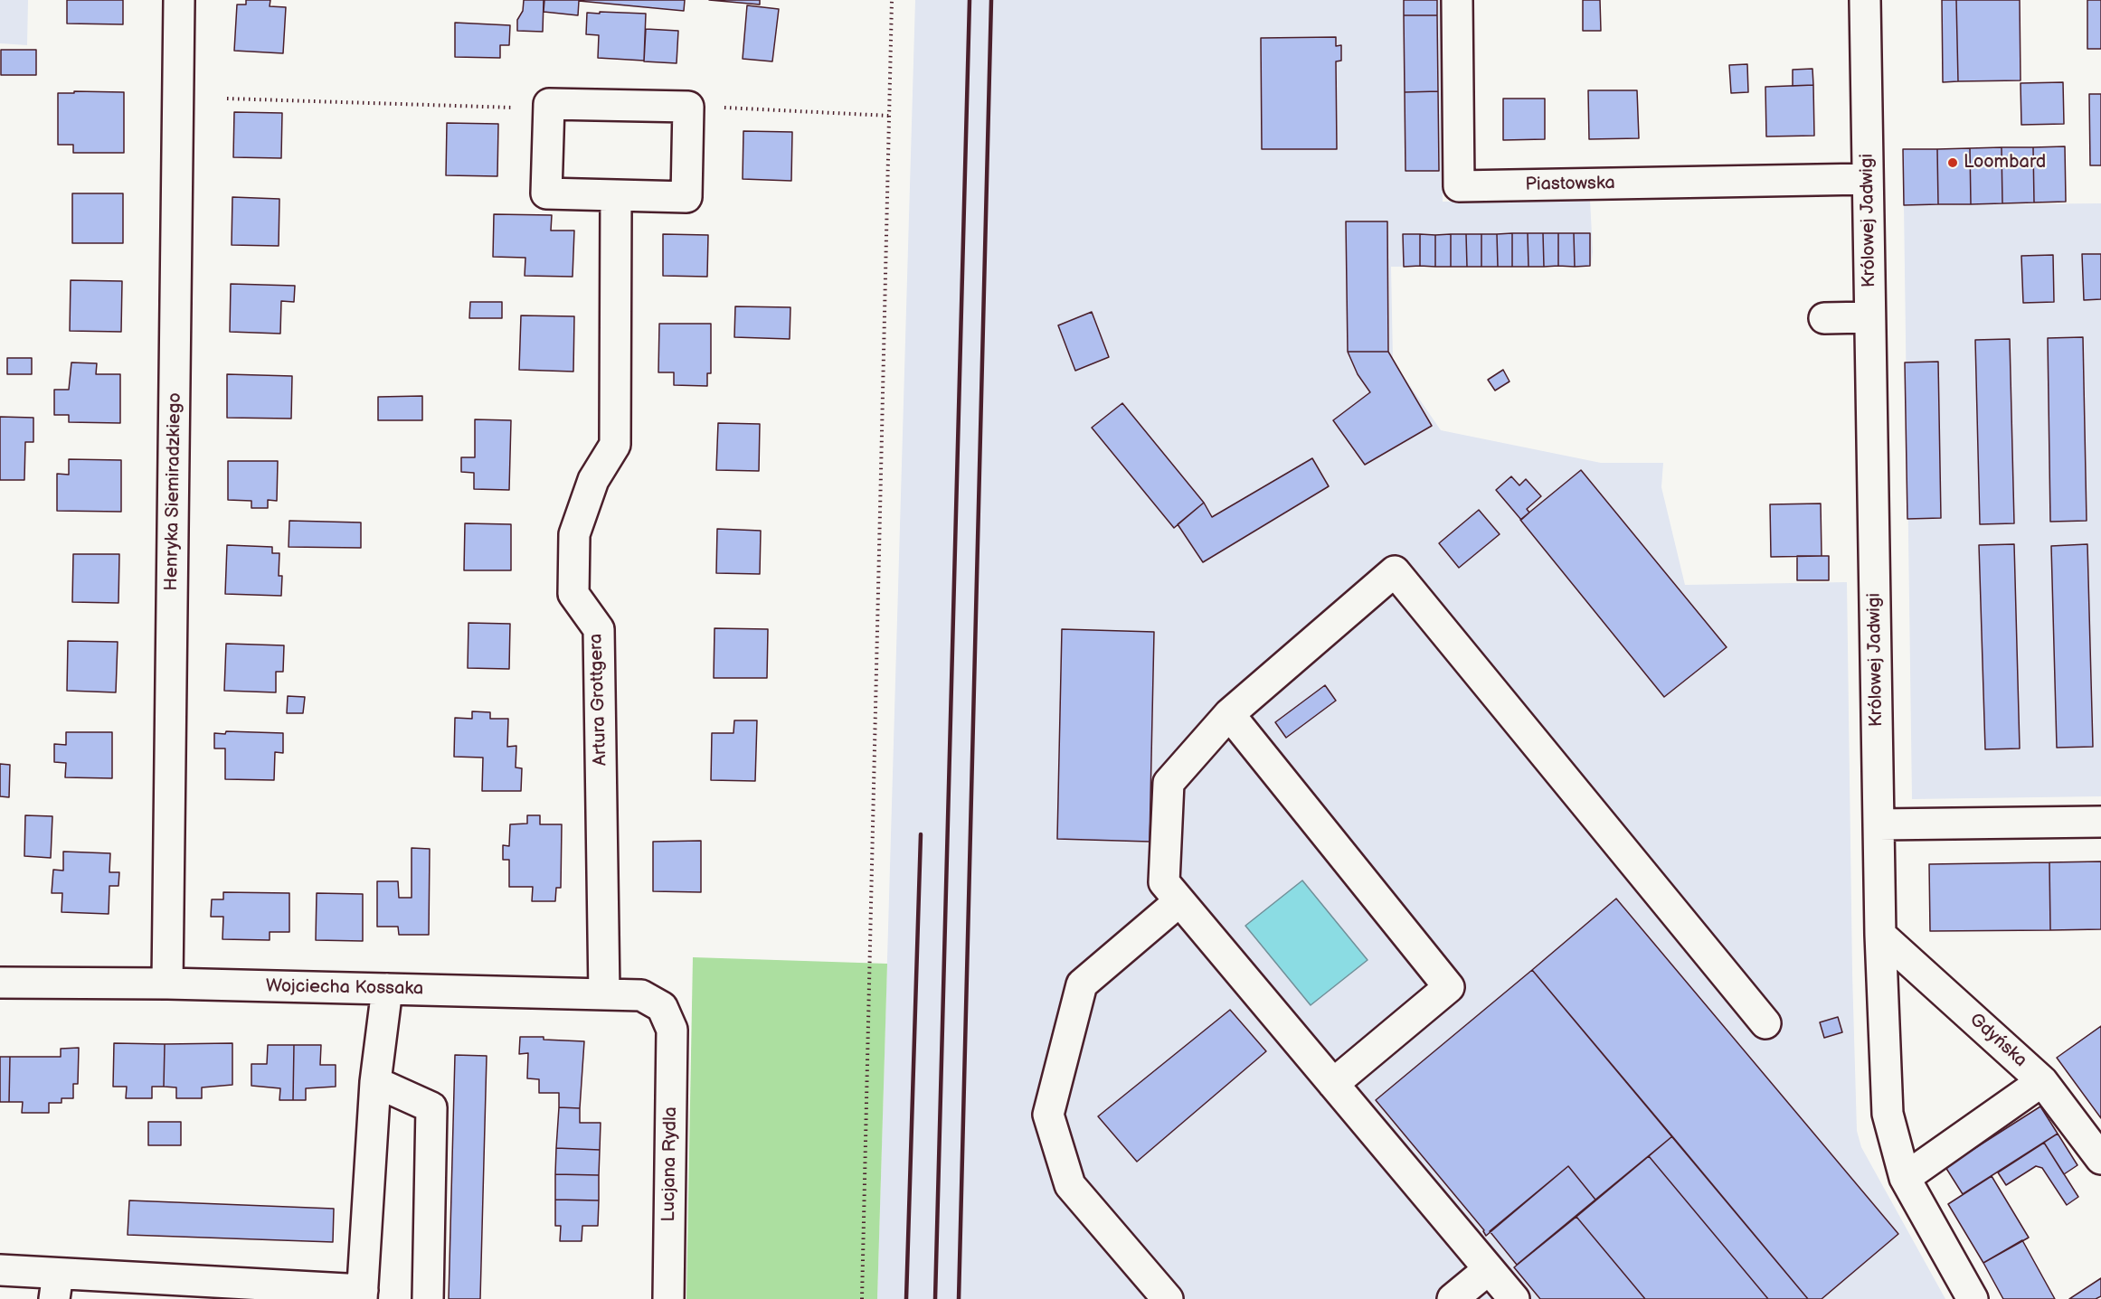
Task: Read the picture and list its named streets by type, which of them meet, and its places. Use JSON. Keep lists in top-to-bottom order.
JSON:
{
  "streets": {
    "street": [
      "Piastowska",
      "Królowej Jadwigi",
      "Henryka Siemiradzkiego",
      "Artura Grottgera",
      "Wojciecha Kossaka",
      "Gdyńska",
      "Lucjana Rydla"
    ]
  },
  "crossings": [
    ["Piastowska", "Królowej Jadwigi"],
    ["Królowej Jadwigi", "Gdyńska"],
    ["Henryka Siemiradzkiego", "Wojciecha Kossaka"],
    ["Artura Grottgera", "Wojciecha Kossaka"],
    ["Wojciecha Kossaka", "Lucjana Rydla"]
  ],
  "places": ["Loombard"]
}
